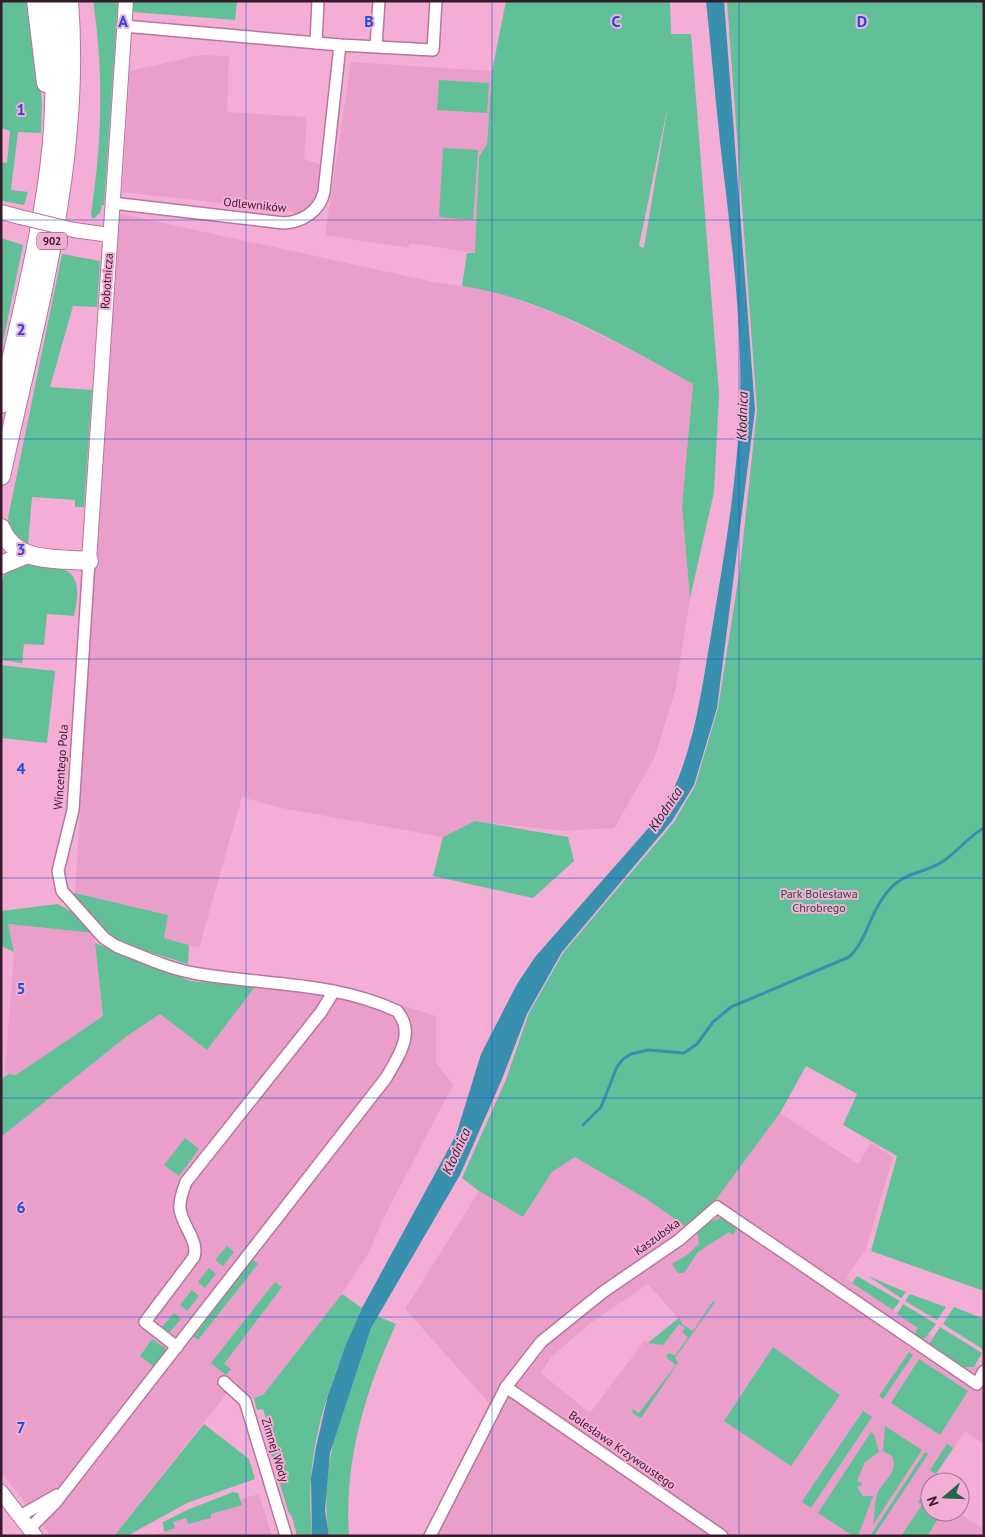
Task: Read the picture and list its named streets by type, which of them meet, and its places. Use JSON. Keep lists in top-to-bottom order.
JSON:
{
  "streets": {
    "main road": ["902"],
    "street": [
      "Odlewników",
      "Robotnicza",
      "Wincentego Pola",
      "Kaszubska",
      "Zimnej Wody",
      "Bolesława Krzywoustego"
    ]
  },
  "crossings": [
    ["Odlewników", "Robotnicza"],
    ["Robotnicza", "Wincentego Pola"],
    ["Kaszubska", "Bolesława Krzywoustego"]
  ],
  "water": ["Kłodnica"],
  "parks": ["Park Bolesława Chrobrego"],
  "north": "left",
  "grid": {
    "columns": [
      "A",
      "B",
      "C",
      "D"
    ],
    "rows": [
      "1",
      "2",
      "3",
      "4",
      "5",
      "6",
      "7"
    ]
  }
}
